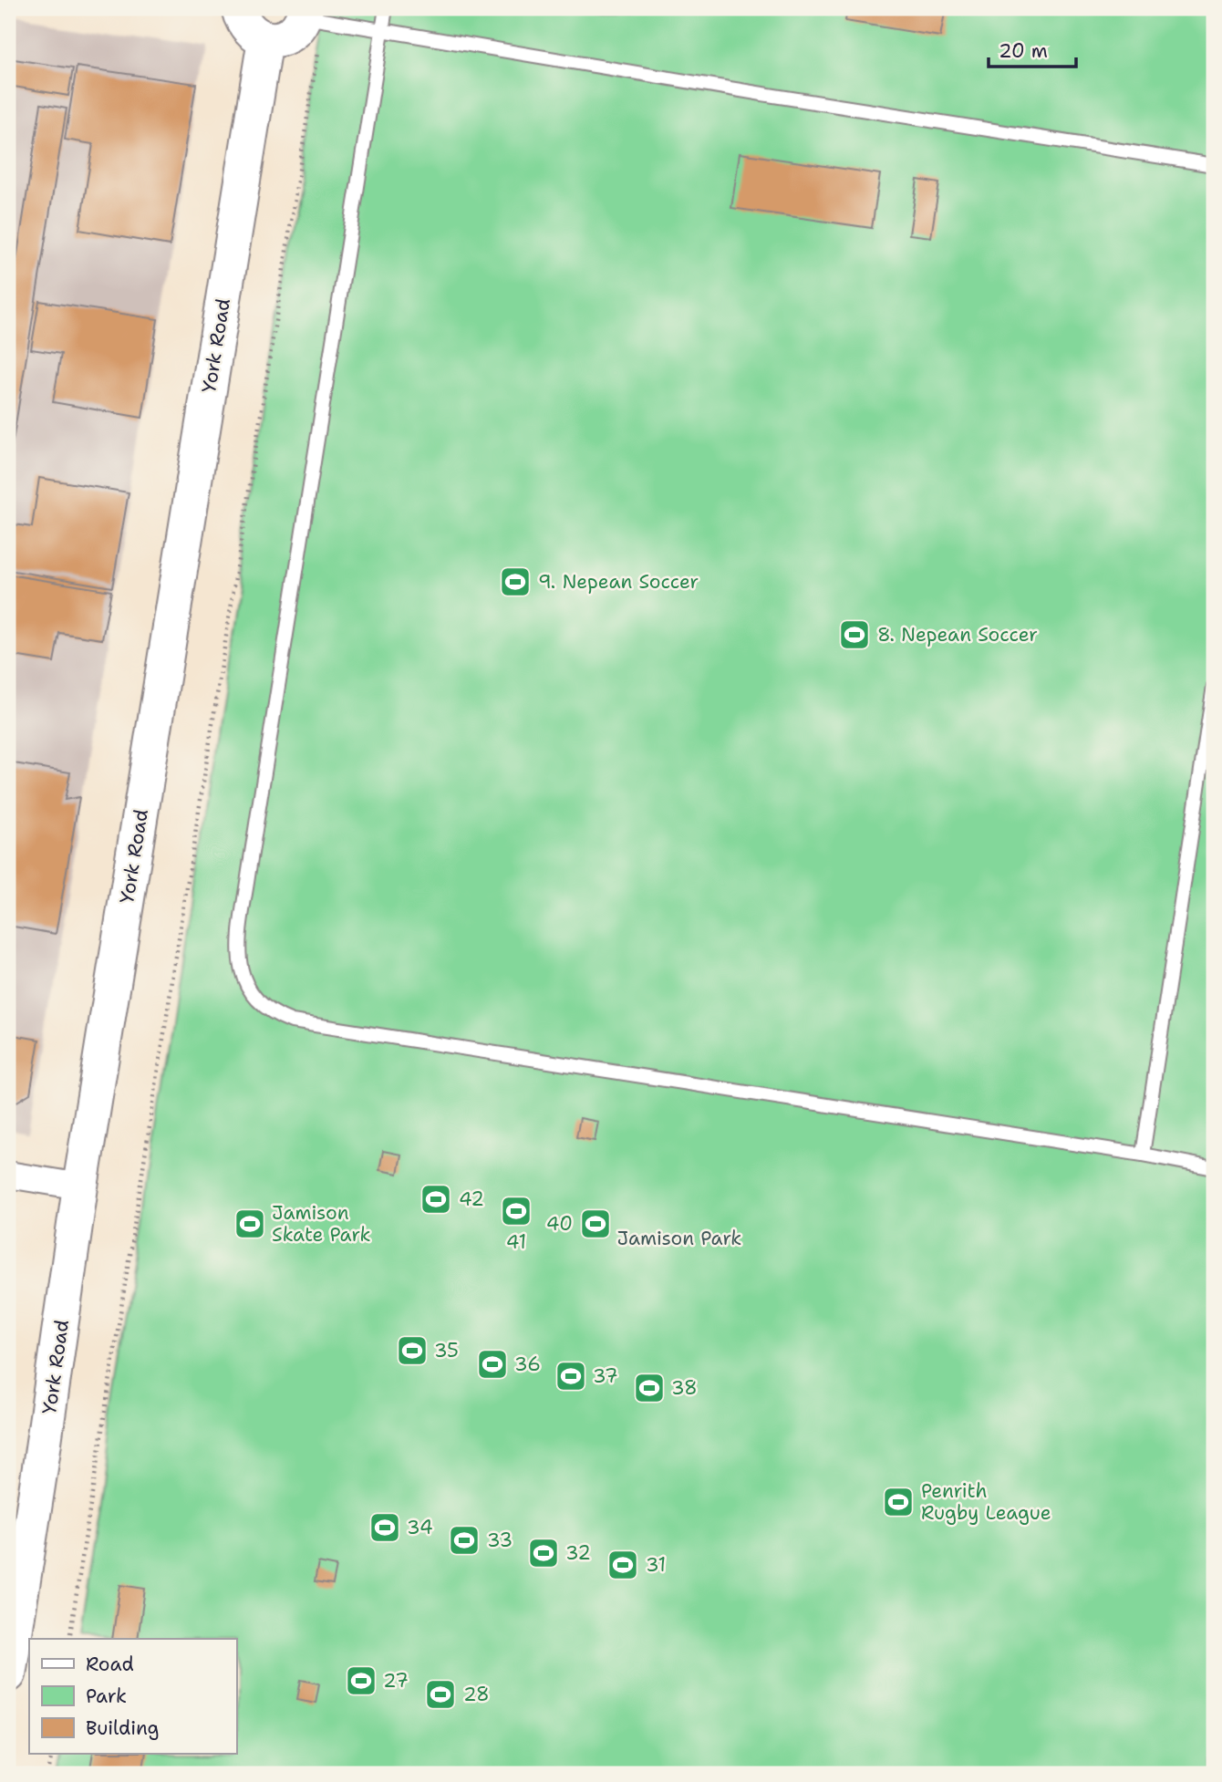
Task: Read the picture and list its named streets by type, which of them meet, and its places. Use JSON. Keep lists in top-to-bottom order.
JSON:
{
  "streets": {
    "street": ["York Road"]
  },
  "parks": ["Jamison Park"],
  "places": {
    "sports": [
      "9. Nepean Soccer",
      "8. Nepean Soccer",
      "42",
      "41",
      "Jamison Skate Park",
      "40",
      "35",
      "36",
      "37",
      "38",
      "Penrith Rugby League",
      "34",
      "33",
      "32",
      "31",
      "27",
      "28"
    ]
  },
  "legend": ["Road", "Park", "Building"],
  "scale_bar": "20 m"
}
